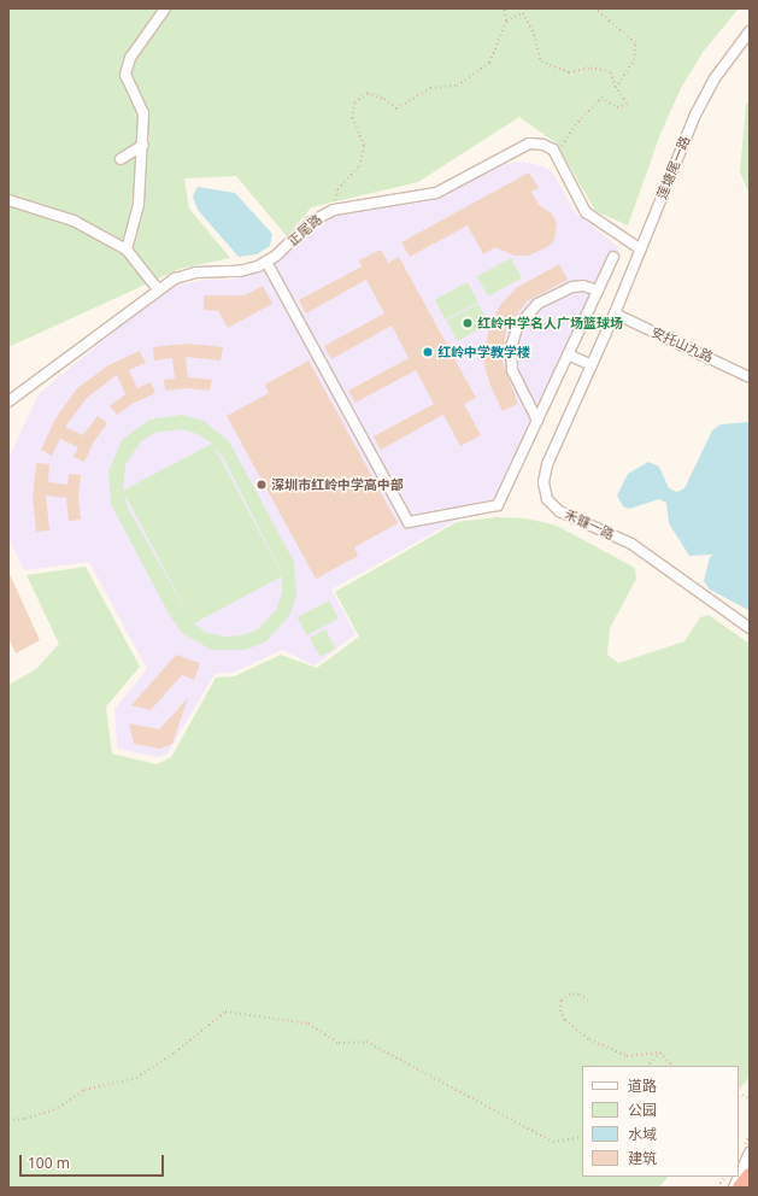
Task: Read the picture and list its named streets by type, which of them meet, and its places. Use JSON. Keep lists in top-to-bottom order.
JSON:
{
  "streets": {
    "street": [
      "莲塘尾一路",
      "正尾路",
      "安托山九路",
      "禾镰一路"
    ]
  },
  "crossings": [
    ["莲塘尾一路", "正尾路"],
    ["莲塘尾一路", "安托山九路"],
    ["莲塘尾一路", "禾镰一路"],
    ["安托山九路", "禾镰一路"]
  ],
  "places": ["红岭中学名人广场篮球场", "红岭中学教学楼", "深圳市红岭中学高中部"],
  "legend": [
    "道路",
    "公园",
    "水域",
    "建筑"
  ],
  "scale_bar": "100 m"
}
